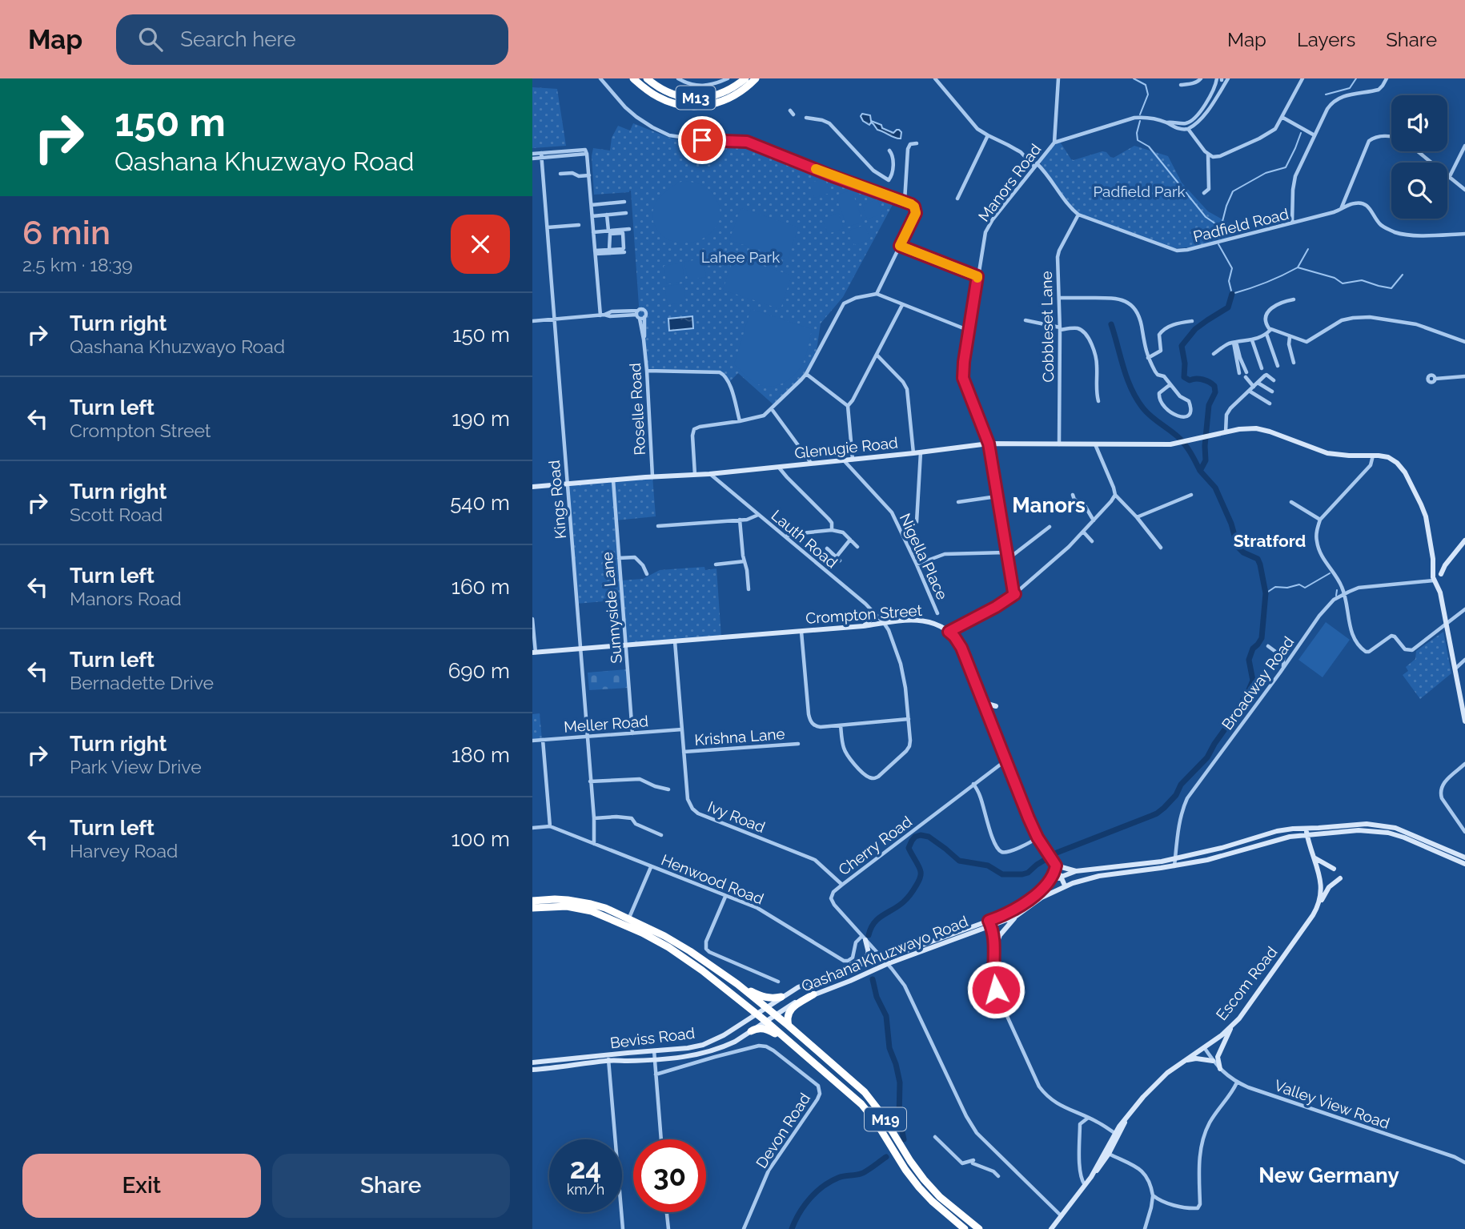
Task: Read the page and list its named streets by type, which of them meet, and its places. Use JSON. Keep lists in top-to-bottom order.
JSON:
{
  "streets": {
    "highway": ["M13", "M19"],
    "street": [
      "Manors Road",
      "Padfield Road",
      "Cobbleset Lane",
      "Roselle Road",
      "Glenugie Road",
      "Kings Road",
      "Lauth Road",
      "Nigella Place",
      "Sunnyside Lane",
      "Crompton Street",
      "Broadway Road",
      "Meller Road",
      "Krishna Lane",
      "Ivy Road",
      "Cherry Road",
      "Henwood Road",
      "Qashana Khuzwayo Road",
      "Escom Road",
      "Beviss Road",
      "Valley View Road",
      "Devon Road"
    ]
  },
  "crossings": [
    ["Manors Road", "Padfield Road"],
    ["Manors Road", "Glenugie Road"],
    ["Padfield Road", "Cobbleset Lane"],
    ["Cobbleset Lane", "Glenugie Road"],
    ["Roselle Road", "Glenugie Road"],
    ["Glenugie Road", "Kings Road"],
    ["Glenugie Road", "Lauth Road"],
    ["Glenugie Road", "Nigella Place"],
    ["Glenugie Road", "Sunnyside Lane"],
    ["Glenugie Road", "Broadway Road"],
    ["Kings Road", "Crompton Street"],
    ["Kings Road", "Meller Road"],
    ["Kings Road", "Henwood Road"],
    ["Lauth Road", "Crompton Street"],
    ["Sunnyside Lane", "Crompton Street"],
    ["Sunnyside Lane", "Meller Road"],
    ["Crompton Street", "Ivy Road"],
    ["Broadway Road", "Qashana Khuzwayo Road"],
    ["Meller Road", "Ivy Road"],
    ["Krishna Lane", "Ivy Road"],
    ["Ivy Road", "Cherry Road"],
    ["Cherry Road", "Henwood Road"],
    ["Cherry Road", "Qashana Khuzwayo Road"],
    ["Qashana Khuzwayo Road", "Escom Road"],
    ["Qashana Khuzwayo Road", "Beviss Road"],
    ["Qashana Khuzwayo Road", "M19"],
    ["Escom Road", "Valley View Road"],
    ["Beviss Road", "M19"]
  ],
  "districts": ["Manors", "Stratford", "New Germany"],
  "parks": ["Padfield Park", "Lahee Park"],
  "page": {
    "header": "Map",
    "search": "Search here",
    "nav": ["Map", "Layers", "Share"],
    "turn": ["150 m", "Qashana Khuzwayo Road"],
    "heading": ["6 min", "2.5 km · 18:39"],
    "list": [
      {
        "name": "Turn right",
        "note": "Qashana Khuzwayo Road",
        "value": "150 m"
      },
      {
        "name": "Turn left",
        "note": "Crompton Street",
        "value": "190 m"
      },
      {
        "name": "Turn right",
        "note": "Scott Road",
        "value": "540 m"
      },
      {
        "name": "Turn left",
        "note": "Manors Road",
        "value": "160 m"
      },
      {
        "name": "Turn left",
        "note": "Bernadette Drive",
        "value": "690 m"
      },
      {
        "name": "Turn right",
        "note": "Park View Drive",
        "value": "180 m"
      },
      {
        "name": "Turn left",
        "note": "Harvey Road",
        "value": "100 m"
      }
    ],
    "speed": "24 km/h",
    "limit": "30",
    "buttons": ["Exit", "Share"]
  }
}
